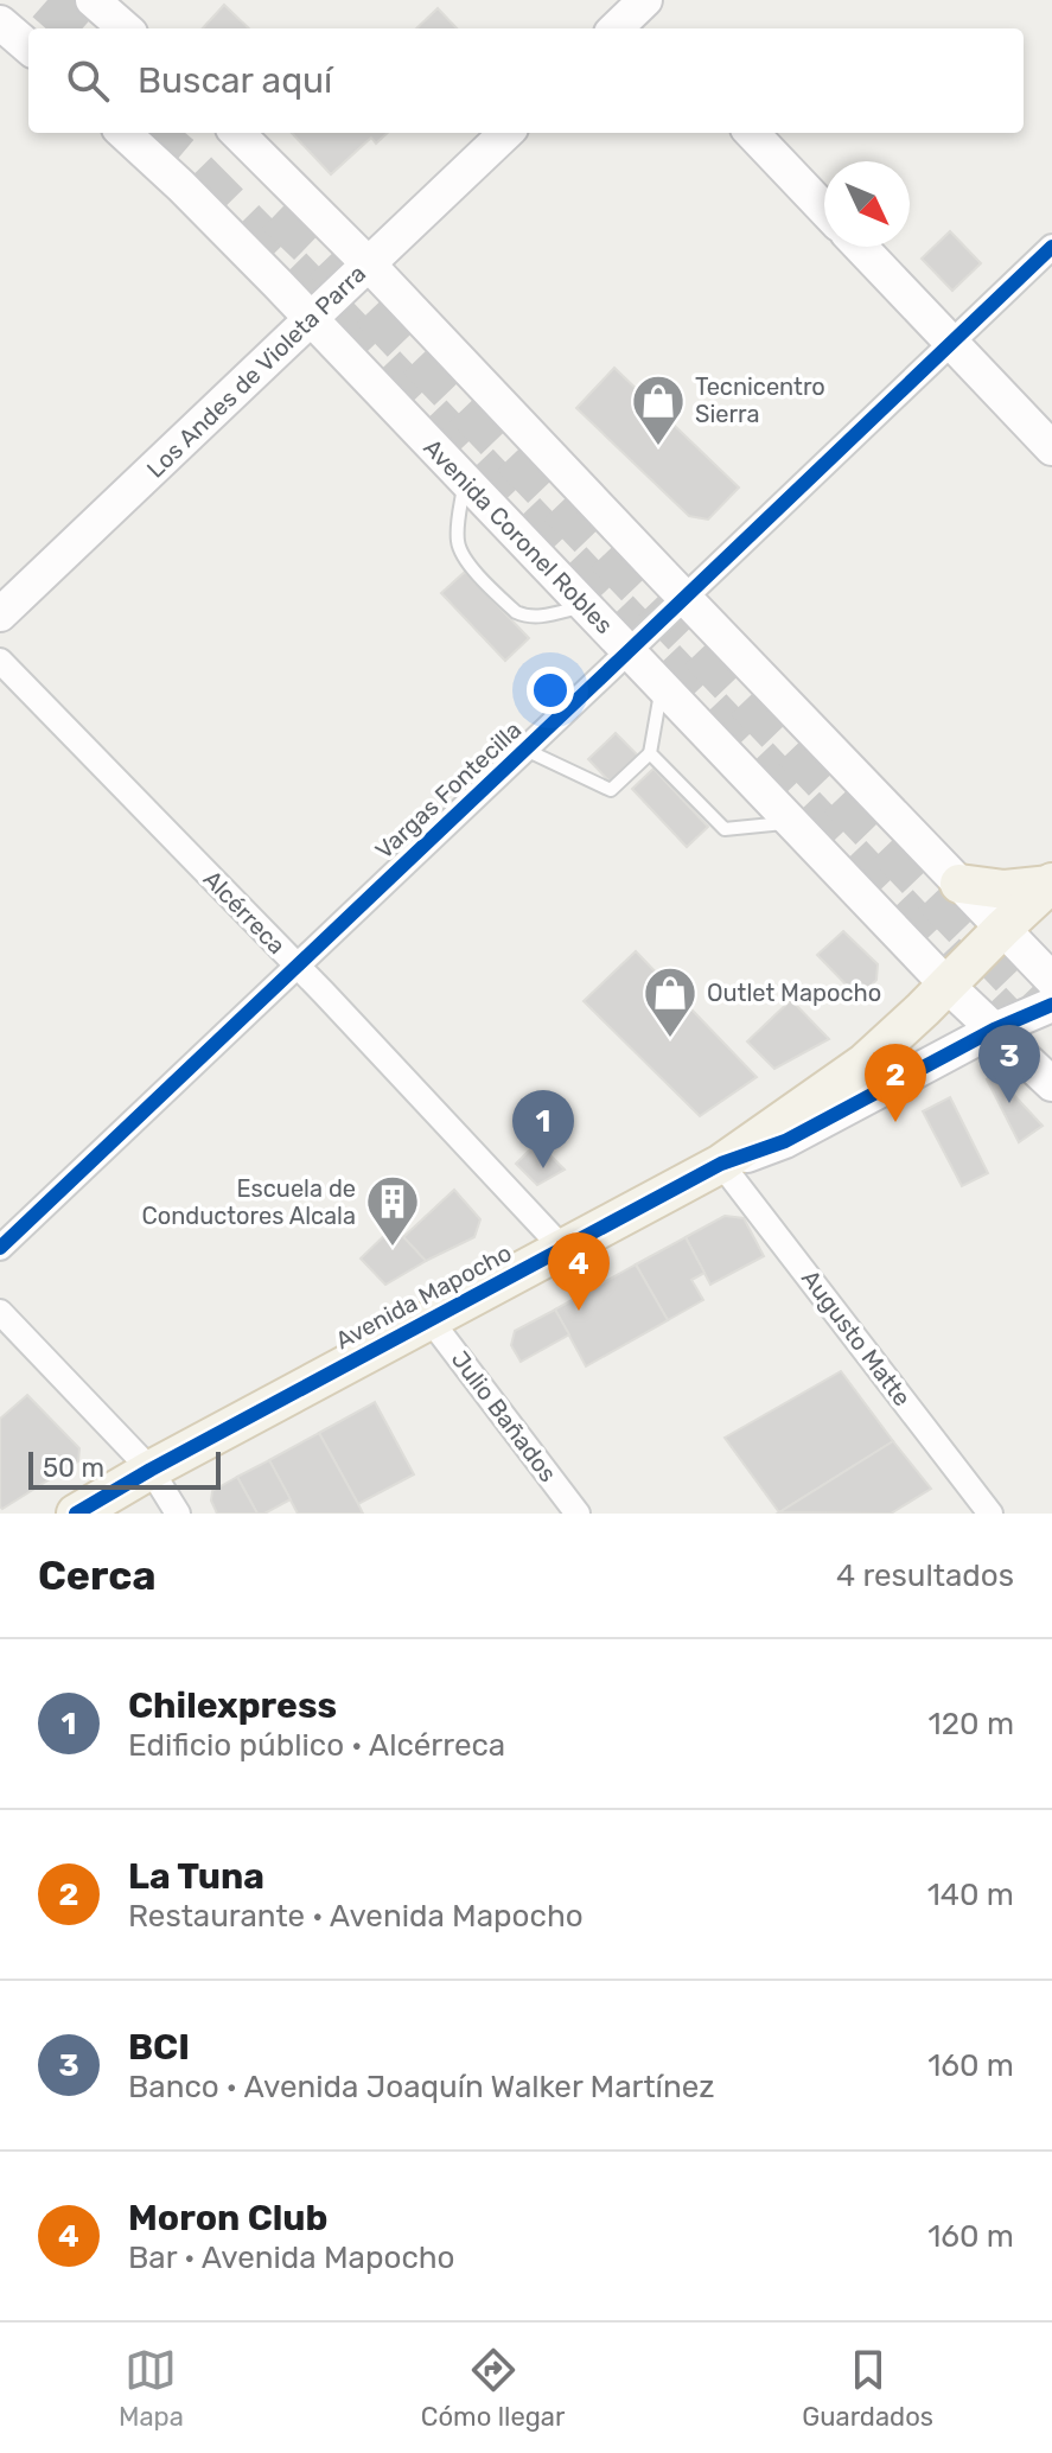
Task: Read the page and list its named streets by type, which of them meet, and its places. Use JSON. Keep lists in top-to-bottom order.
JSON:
{
  "streets": {
    "main road": ["Los Andes de Violeta Parra", "Avenida Coronel Robles", "Avenida Mapocho"],
    "street": [
      "Vargas Fontecilla",
      "Alcérreca",
      "Augusto Matte",
      "Julio Bañados"
    ]
  },
  "crossings": [
    ["Los Andes de Violeta Parra", "Avenida Coronel Robles"],
    ["Avenida Coronel Robles", "Vargas Fontecilla"],
    ["Avenida Coronel Robles", "Avenida Mapocho"],
    ["Vargas Fontecilla", "Alcérreca"],
    ["Alcérreca", "Avenida Mapocho"],
    ["Avenida Mapocho", "Augusto Matte"],
    ["Avenida Mapocho", "Julio Bañados"]
  ],
  "places": {
    "shop": ["Tecnicentro Sierra", "Outlet Mapocho"],
    "building": ["Escuela de Conductores Alcala"]
  },
  "scale_bar": "50 m",
  "north": "bottom right",
  "page": {
    "search": "Buscar aquí",
    "pins": [
      "3",
      "2",
      "1",
      "4"
    ],
    "scale": "50 m",
    "heading": ["Cerca", "4 resultados"],
    "list": [
      {
        "mark": "1",
        "name": "Chilexpress",
        "note": "Edificio público · Alcérreca",
        "value": "120 m"
      },
      {
        "mark": "2",
        "name": "La Tuna",
        "note": "Restaurante · Avenida Mapocho",
        "value": "140 m"
      },
      {
        "mark": "3",
        "name": "BCI",
        "note": "Banco · Avenida Joaquín Walker Martínez",
        "value": "160 m"
      },
      {
        "mark": "4",
        "name": "Moron Club",
        "note": "Bar · Avenida Mapocho",
        "value": "160 m"
      }
    ],
    "nav": ["Mapa", "Cómo llegar", "Guardados"]
  }
}
